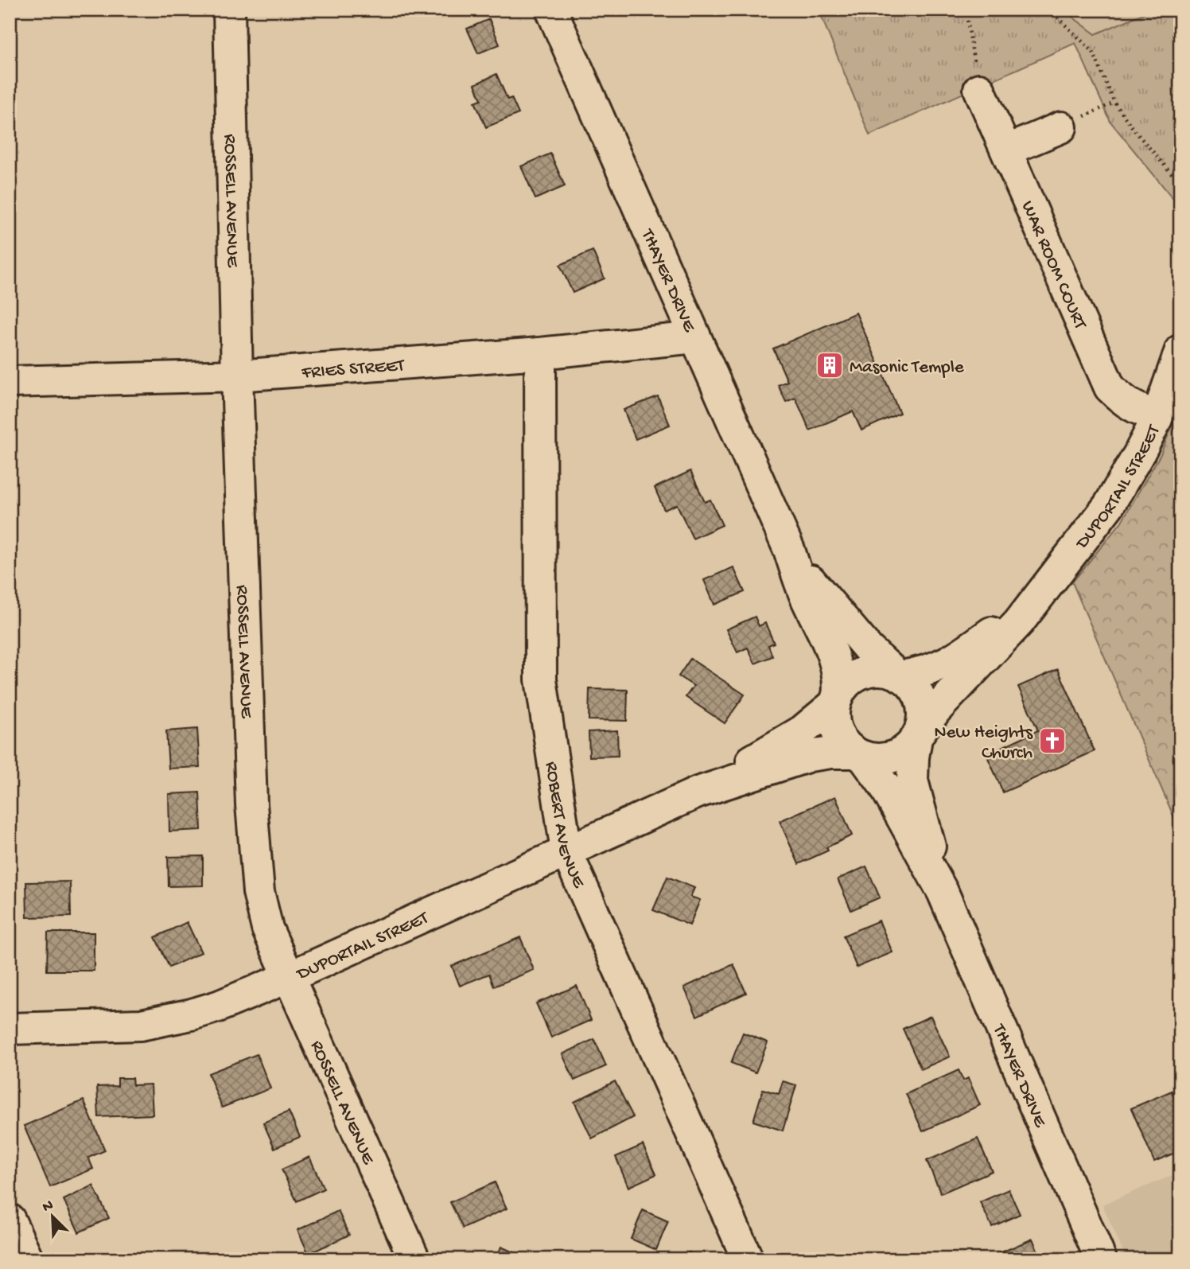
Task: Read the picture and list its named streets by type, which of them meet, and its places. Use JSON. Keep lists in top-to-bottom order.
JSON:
{
  "streets": {
    "street": [
      "ROSSELL AVENUE",
      "WAR ROOM COURT",
      "THAYER DRIVE",
      "FRIES STREET",
      "DUPORTAIL STREET",
      "ROBERT AVENUE"
    ]
  },
  "crossings": [
    ["ROSSELL AVENUE", "FRIES STREET"],
    ["ROSSELL AVENUE", "DUPORTAIL STREET"],
    ["WAR ROOM COURT", "DUPORTAIL STREET"],
    ["THAYER DRIVE", "FRIES STREET"],
    ["THAYER DRIVE", "DUPORTAIL STREET"],
    ["FRIES STREET", "ROBERT AVENUE"],
    ["DUPORTAIL STREET", "ROBERT AVENUE"]
  ],
  "places": {
    "building": ["Masonic Temple"],
    "church": ["New Heights Church"]
  },
  "north": "top left"
}
